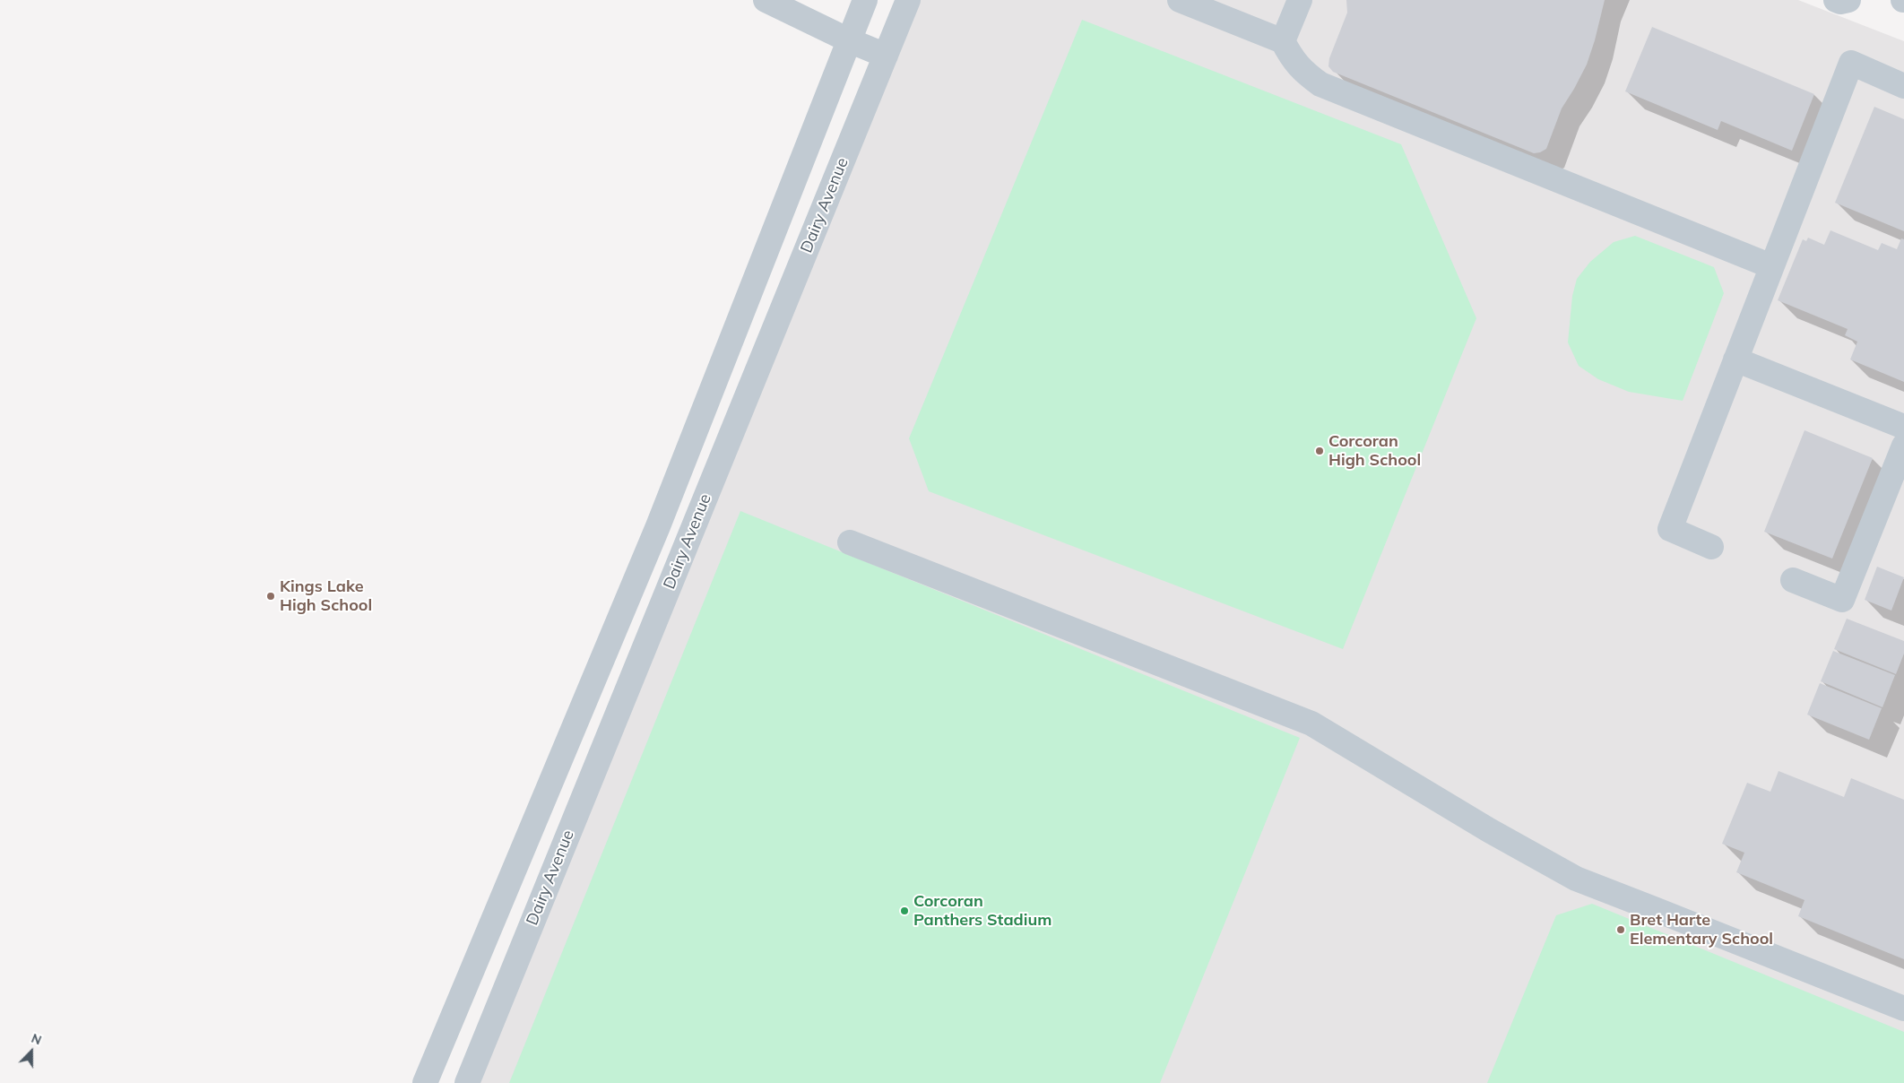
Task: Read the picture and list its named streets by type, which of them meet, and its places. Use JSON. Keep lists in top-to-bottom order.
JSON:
{
  "streets": {
    "street": ["Dairy Avenue"]
  },
  "places": [
    "Corcoran High School",
    "Kings Lake High School",
    "Corcoran Panthers Stadium",
    "Bret Harte Elementary School"
  ],
  "north": "top"
}
